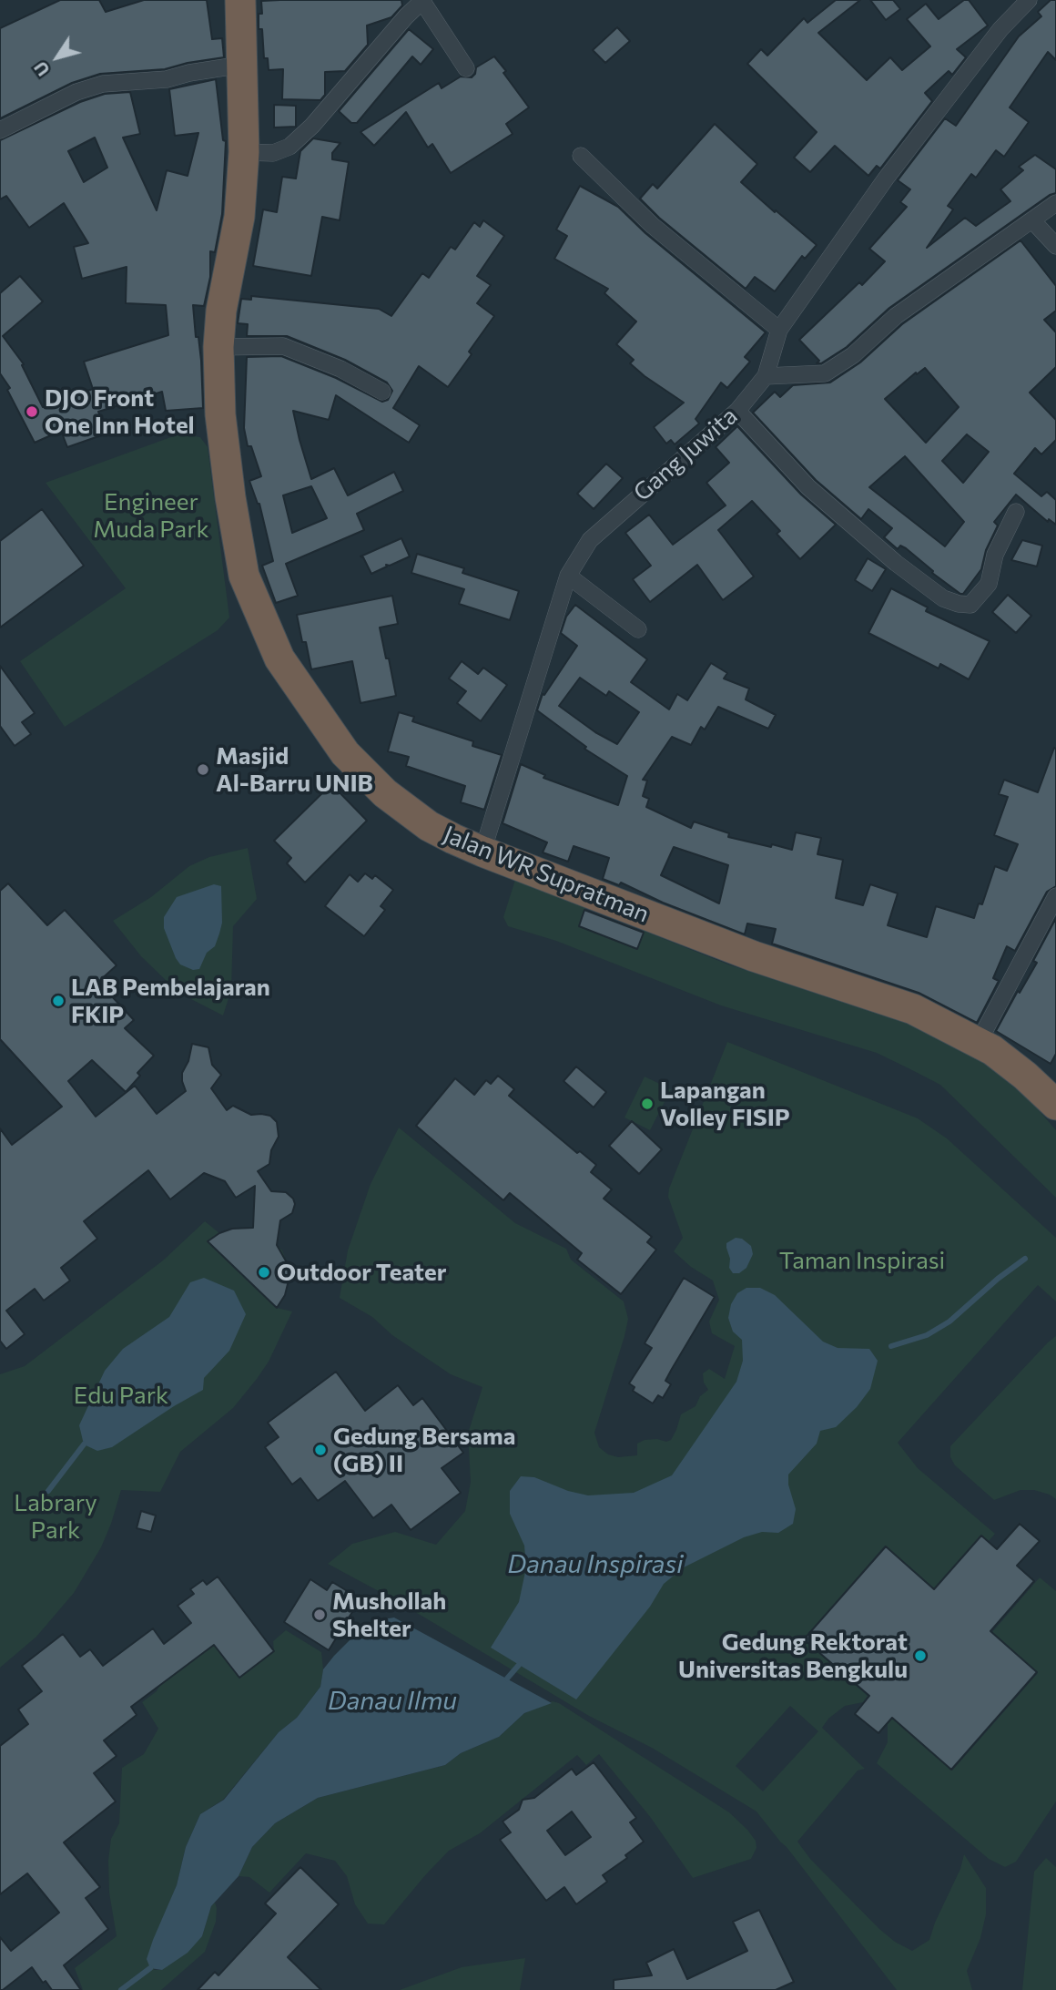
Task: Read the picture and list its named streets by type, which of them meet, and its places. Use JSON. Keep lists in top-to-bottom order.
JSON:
{
  "streets": {
    "highway": ["Jalan WR Supratman"],
    "street": ["Gang Juwita"]
  },
  "crossings": [
    ["Gang Juwita", "Jalan WR Supratman"]
  ],
  "water": ["Danau Inspirasi", "Danau Ilmu"],
  "parks": [
    "Engineer Muda Park",
    "Taman Inspirasi",
    "Edu Park",
    "Labrary Park"
  ],
  "places": [
    "DJO Front One Inn Hotel",
    "Masjid Al-Barru UNIB",
    "LAB Pembelajaran FKIP",
    "Lapangan Volley FISIP",
    "Outdoor Teater",
    "Gedung Bersama (GB) II",
    "Mushollah Shelter",
    "Gedung Rektorat Universitas Bengkulu"
  ],
  "north": "bottom left"
}
